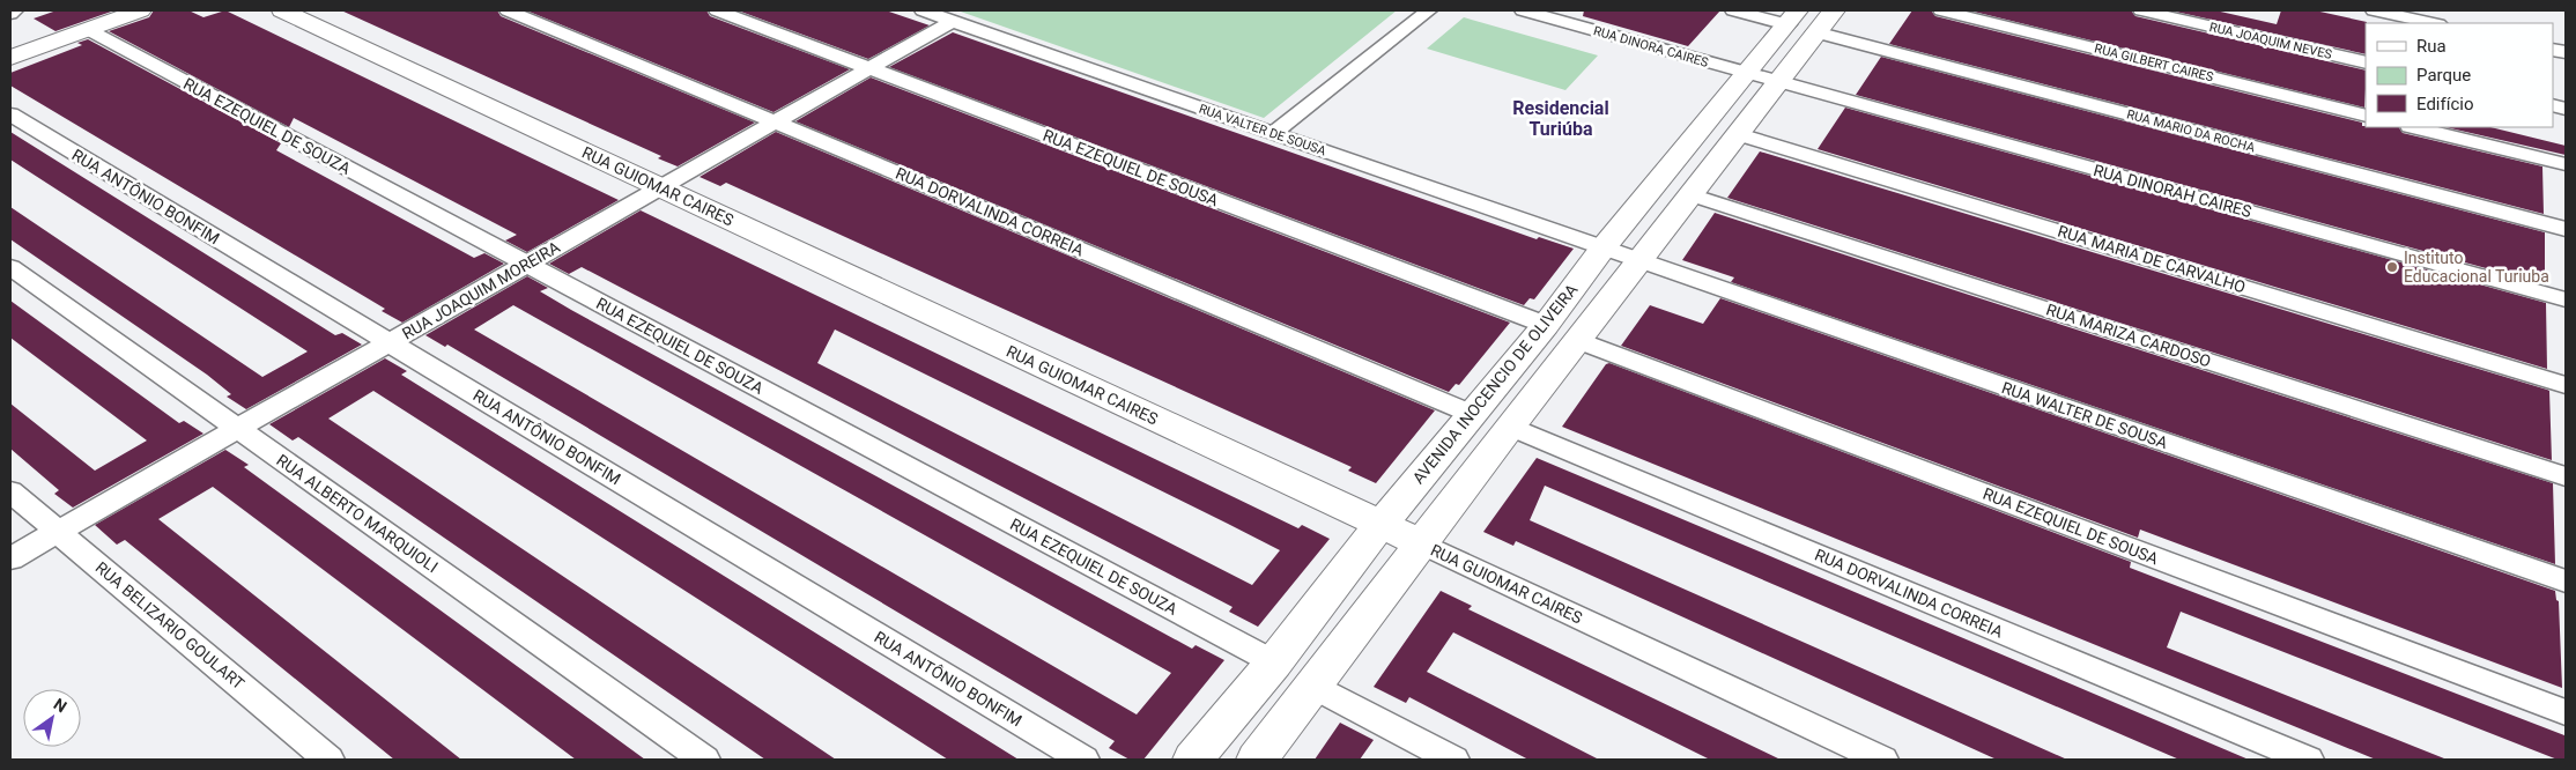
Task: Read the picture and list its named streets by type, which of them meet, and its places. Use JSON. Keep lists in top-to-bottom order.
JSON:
{
  "streets": {
    "street": [
      "RUA JOAQUIM NEVES",
      "RUA DINORA CAIRES",
      "RUA GILBERT CAIRES",
      "RUA EZEQUIEL DE SOUZA",
      "RUA VALTER DE SOUSA",
      "RUA MARIO DA ROCHA",
      "RUA EZEQUIEL DE SOUSA",
      "RUA GUIOMAR CAIRES",
      "RUA DINORAH CAIRES",
      "RUA ANTÔNIO BONFIM",
      "RUA DORVALINDA CORREIA",
      "RUA MARIA DE CARVALHO",
      "RUA JOAQUIM MOREIRA",
      "RUA MARIZA CARDOSO",
      "AVENIDA INOCENCIO DE OLIVEIRA",
      "RUA WALTER DE SOUSA",
      "RUA ALBERTO MARQUIOLI",
      "RUA BELIZARIO GOULART"
    ]
  },
  "crossings": [
    ["RUA DINORA CAIRES", "RUA DINORAH CAIRES"],
    ["RUA DINORA CAIRES", "AVENIDA INOCENCIO DE OLIVEIRA"],
    ["RUA EZEQUIEL DE SOUZA", "RUA JOAQUIM MOREIRA"],
    ["RUA EZEQUIEL DE SOUZA", "AVENIDA INOCENCIO DE OLIVEIRA"],
    ["RUA VALTER DE SOUSA", "RUA JOAQUIM MOREIRA"],
    ["RUA VALTER DE SOUSA", "AVENIDA INOCENCIO DE OLIVEIRA"],
    ["RUA VALTER DE SOUSA", "RUA WALTER DE SOUSA"],
    ["RUA EZEQUIEL DE SOUSA", "RUA JOAQUIM MOREIRA"],
    ["RUA EZEQUIEL DE SOUSA", "AVENIDA INOCENCIO DE OLIVEIRA"],
    ["RUA GUIOMAR CAIRES", "RUA JOAQUIM MOREIRA"],
    ["RUA GUIOMAR CAIRES", "AVENIDA INOCENCIO DE OLIVEIRA"],
    ["RUA ANTÔNIO BONFIM", "RUA JOAQUIM MOREIRA"],
    ["RUA DORVALINDA CORREIA", "RUA JOAQUIM MOREIRA"],
    ["RUA DORVALINDA CORREIA", "AVENIDA INOCENCIO DE OLIVEIRA"],
    ["RUA JOAQUIM MOREIRA", "RUA ALBERTO MARQUIOLI"],
    ["RUA JOAQUIM MOREIRA", "RUA BELIZARIO GOULART"],
    ["AVENIDA INOCENCIO DE OLIVEIRA", "RUA WALTER DE SOUSA"]
  ],
  "districts": ["Residencial Turiúba"],
  "places": ["Instituto Educacional Turiuba"],
  "legend": ["Rua", "Parque", "Edifício"],
  "north": "top right"
}
